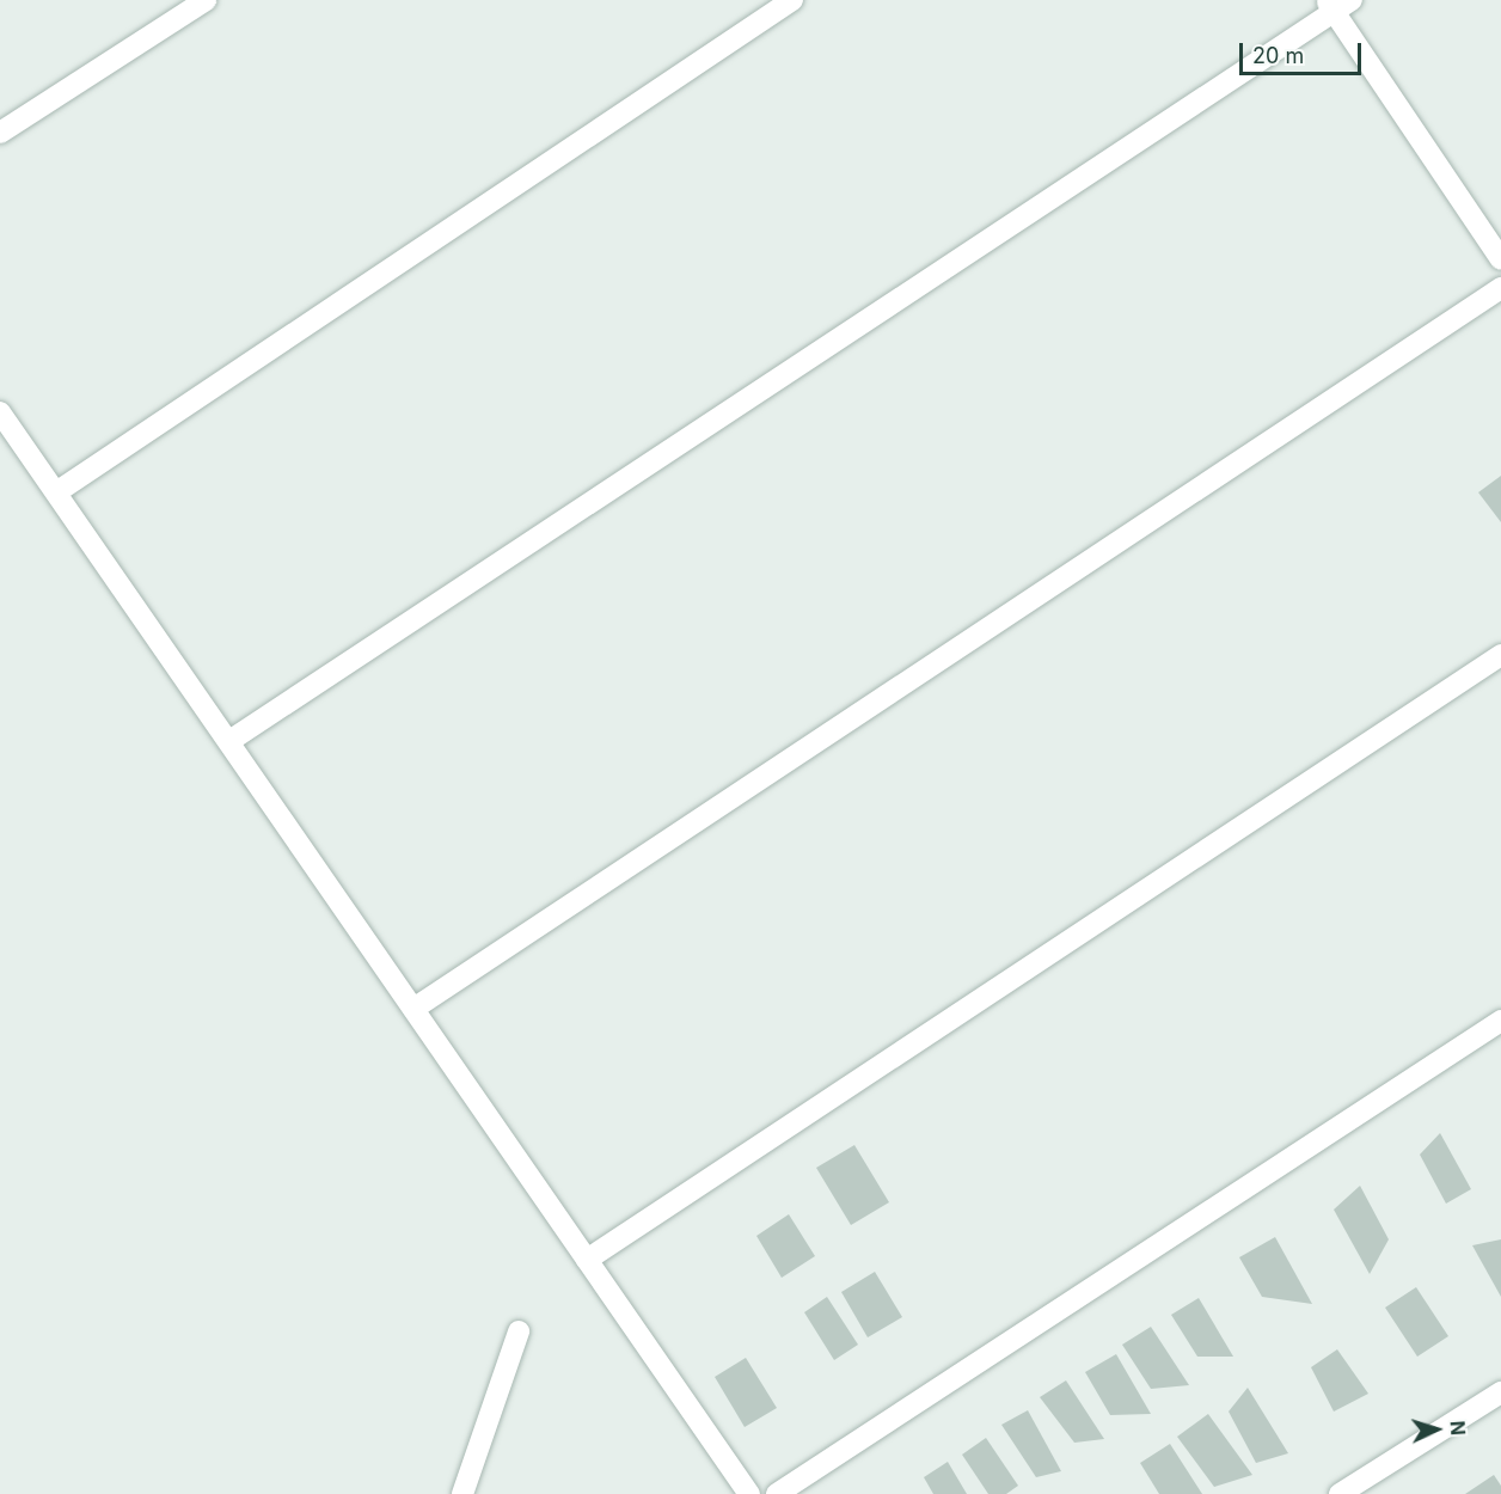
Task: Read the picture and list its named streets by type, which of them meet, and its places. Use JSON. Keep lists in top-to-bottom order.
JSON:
{
  "scale_bar": "20 m",
  "north": "right"
}
